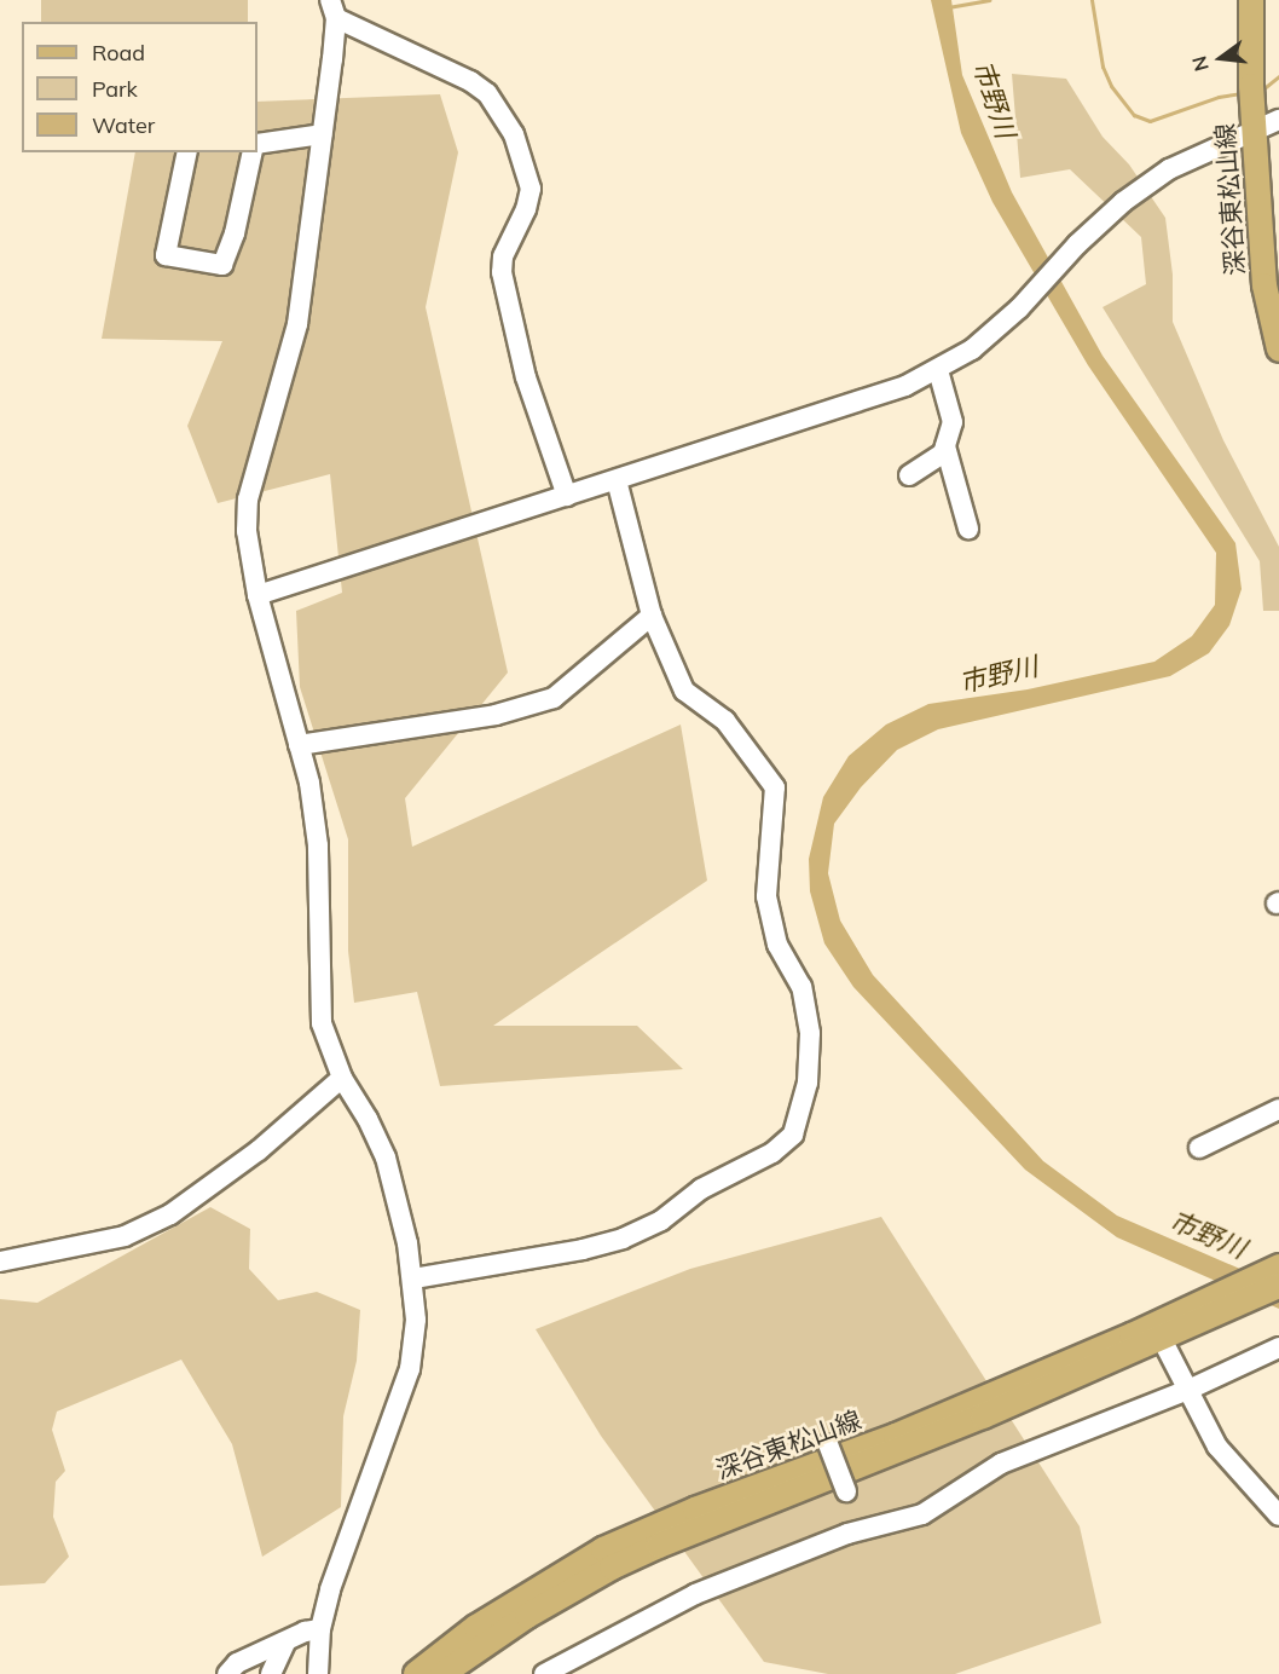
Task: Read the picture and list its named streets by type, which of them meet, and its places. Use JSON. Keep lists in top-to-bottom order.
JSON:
{
  "streets": {
    "main road": ["深谷東松山線"]
  },
  "water": ["市野川"],
  "legend": ["Road", "Park", "Water"],
  "north": "left"
}
